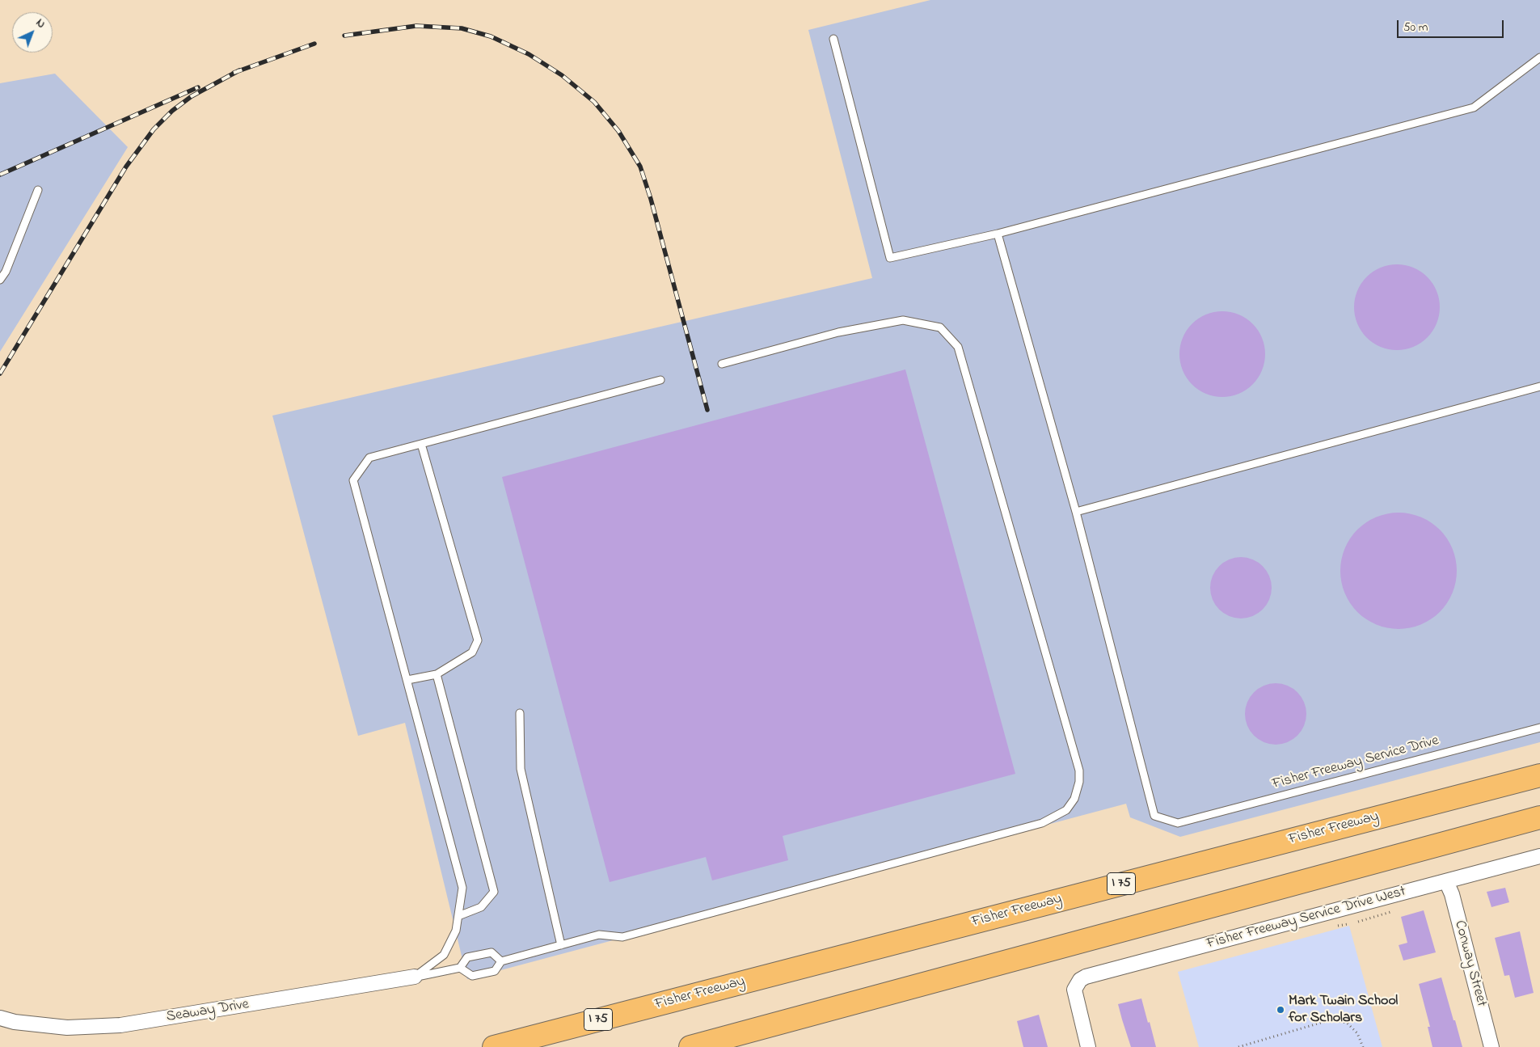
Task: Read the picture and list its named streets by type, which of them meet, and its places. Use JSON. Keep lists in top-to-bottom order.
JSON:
{
  "streets": {
    "highway": ["Fisher Freeway", "I 75"],
    "street": ["Fisher Freeway Service Drive West", "Conway Street", "Seaway Drive"],
    "lane": ["Fisher Freeway Service Drive"]
  },
  "crossings": [
    ["Fisher Freeway Service Drive West", "Conway Street"]
  ],
  "places": ["Mark Twain School for Scholars"],
  "scale_bar": "50 m",
  "north": "top right"
}
